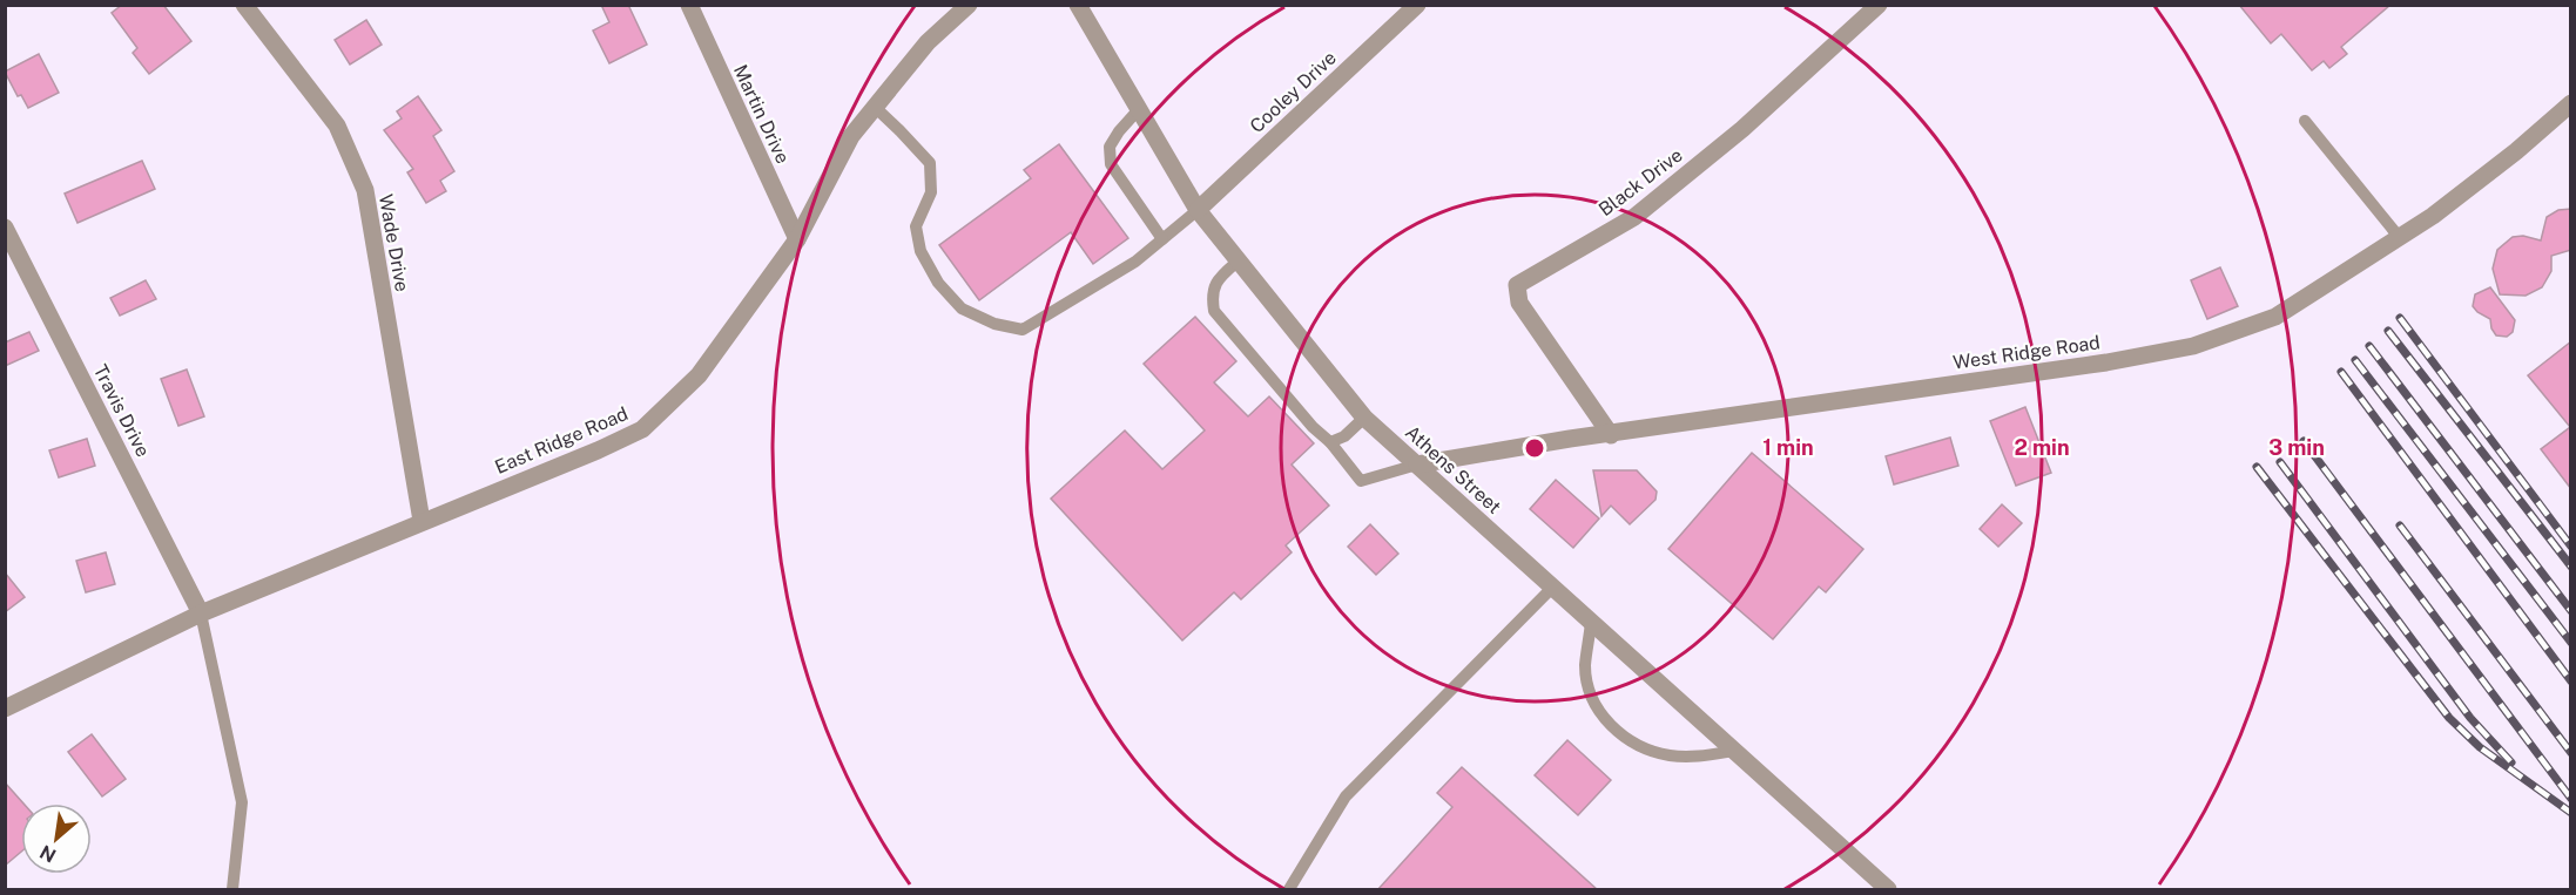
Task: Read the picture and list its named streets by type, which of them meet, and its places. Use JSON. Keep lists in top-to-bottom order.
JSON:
{
  "streets": {
    "street": [
      "Cooley Drive",
      "Martin Drive",
      "Black Drive",
      "Wade Drive",
      "West Ridge Road",
      "Travis Drive",
      "East Ridge Road",
      "Athens Street"
    ]
  },
  "crossings": [
    ["Cooley Drive", "Athens Street"],
    ["Martin Drive", "East Ridge Road"],
    ["Black Drive", "West Ridge Road"],
    ["Wade Drive", "East Ridge Road"],
    ["West Ridge Road", "Athens Street"],
    ["Travis Drive", "East Ridge Road"]
  ],
  "north": "bottom left",
  "rings": ["1 min", "2 min", "3 min"]
}
